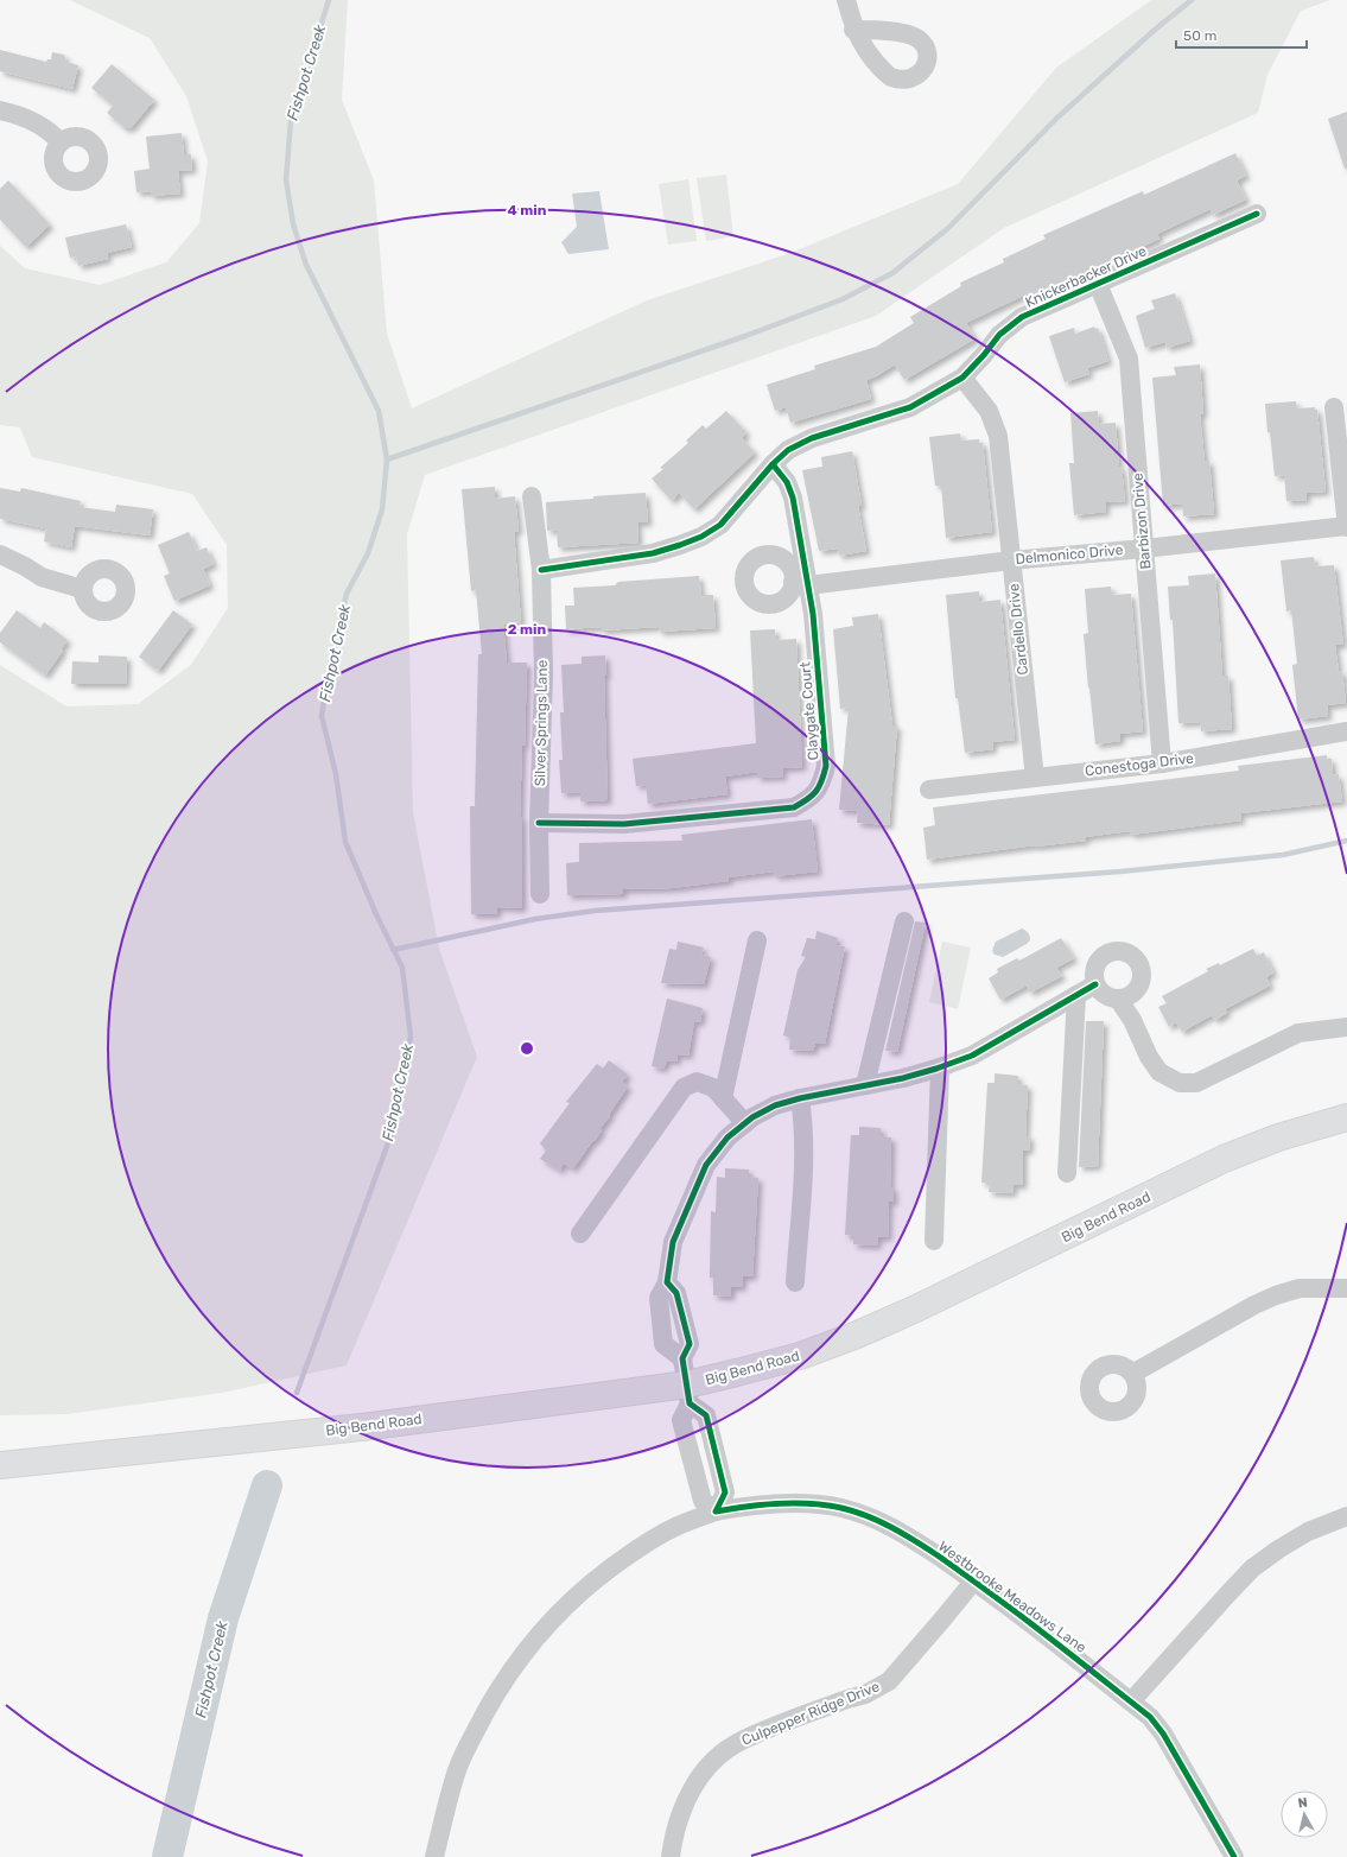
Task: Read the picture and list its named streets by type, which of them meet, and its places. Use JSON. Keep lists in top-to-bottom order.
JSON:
{
  "streets": {
    "main road": ["Big Bend Road"],
    "street": [
      "Knickerbacker Drive",
      "Barbizon Drive",
      "Delmonico Drive",
      "Cardello Drive",
      "Claygate Court",
      "Silver Springs Lane",
      "Conestoga Drive",
      "Westbrooke Meadows Lane",
      "Culpepper Ridge Drive"
    ]
  },
  "crossings": [
    ["Knickerbacker Drive", "Barbizon Drive"],
    ["Knickerbacker Drive", "Cardello Drive"],
    ["Knickerbacker Drive", "Claygate Court"],
    ["Knickerbacker Drive", "Silver Springs Lane"],
    ["Barbizon Drive", "Delmonico Drive"],
    ["Barbizon Drive", "Conestoga Drive"],
    ["Delmonico Drive", "Cardello Drive"],
    ["Delmonico Drive", "Claygate Court"],
    ["Cardello Drive", "Conestoga Drive"],
    ["Claygate Court", "Silver Springs Lane"],
    ["Westbrooke Meadows Lane", "Culpepper Ridge Drive"]
  ],
  "water": ["Fishpot Creek"],
  "scale_bar": "50 m",
  "north": "top",
  "rings": ["4 min", "2 min"]
}
